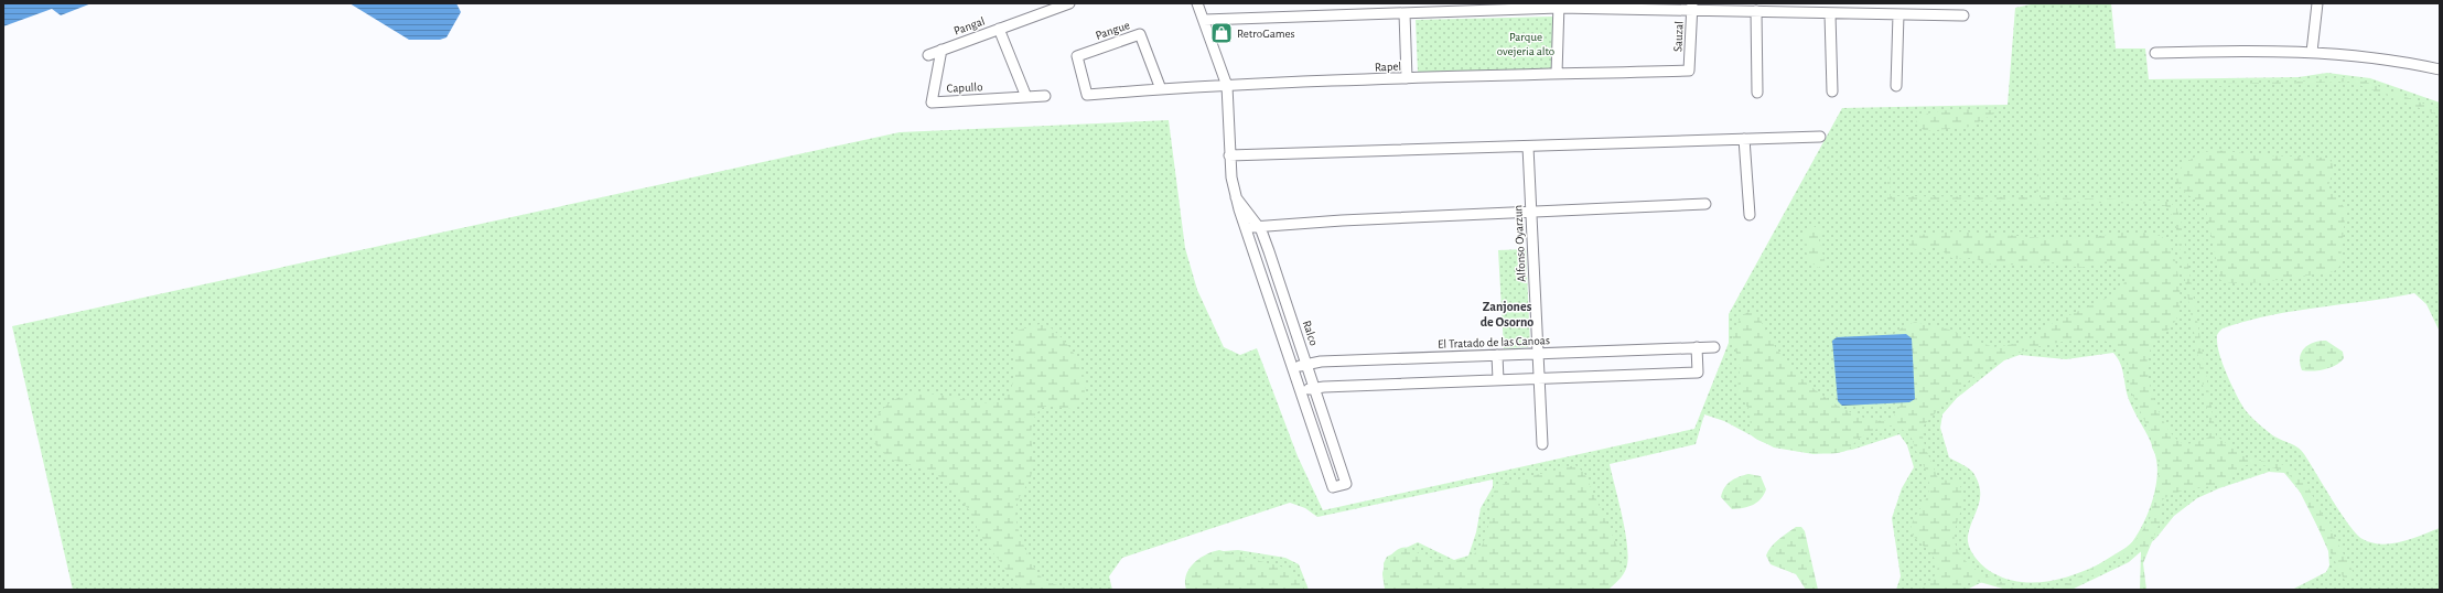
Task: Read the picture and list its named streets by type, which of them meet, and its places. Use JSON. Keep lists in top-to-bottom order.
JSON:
{
  "streets": {
    "street": [
      "Pangal",
      "Pangue",
      "Sauzal",
      "Rapel",
      "Capullo",
      "Alfonso Oyarzun",
      "Ralco",
      "El Tratado de las Canoas"
    ]
  },
  "crossings": [
    ["Pangal", "Capullo"],
    ["Pangue", "Rapel"],
    ["Sauzal", "Rapel"],
    ["Rapel", "Ralco"],
    ["Alfonso Oyarzun", "El Tratado de las Canoas"],
    ["Ralco", "El Tratado de las Canoas"]
  ],
  "districts": ["Zanjones de Osorno"],
  "parks": ["Parque ovejeria alto"],
  "places": {
    "shop": ["RetroGames"]
  }
}
